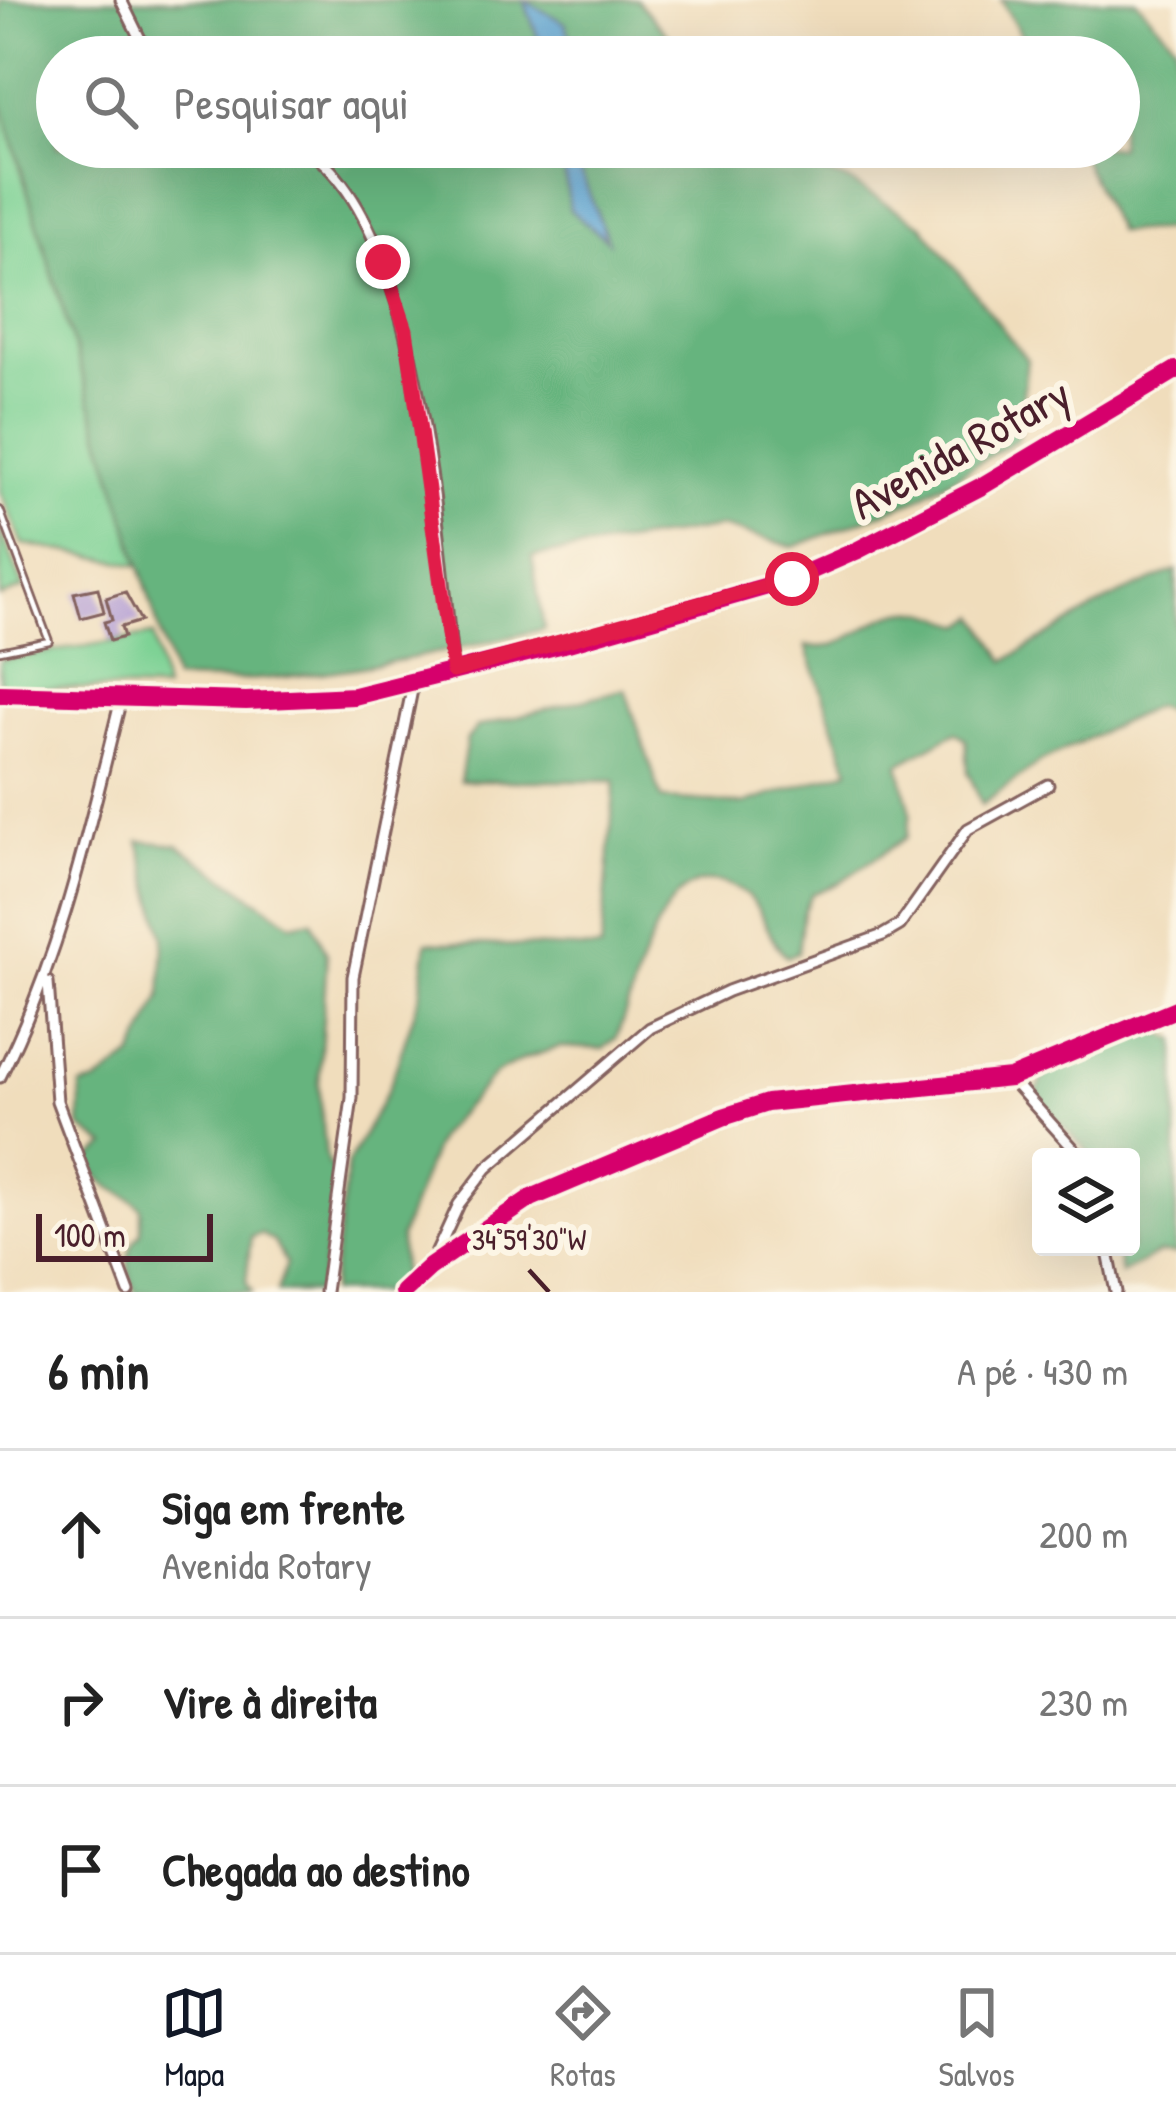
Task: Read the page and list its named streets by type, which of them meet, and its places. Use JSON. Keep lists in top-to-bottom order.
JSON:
{
  "streets": {
    "street": ["Avenida Rotary"]
  },
  "scale_bar": "100 m",
  "page": {
    "search": "Pesquisar aqui",
    "scale": "100 m",
    "heading": ["6 min", "A pé · 430 m"],
    "list": [
      ["Siga em frente", "Avenida Rotary", "200 m"],
      ["Vire à direita", "230 m"],
      "Chegada ao destino"
    ],
    "nav": ["Mapa", "Rotas", "Salvos"]
  },
  "coordinates": ["34°59'30\"W"]
}
